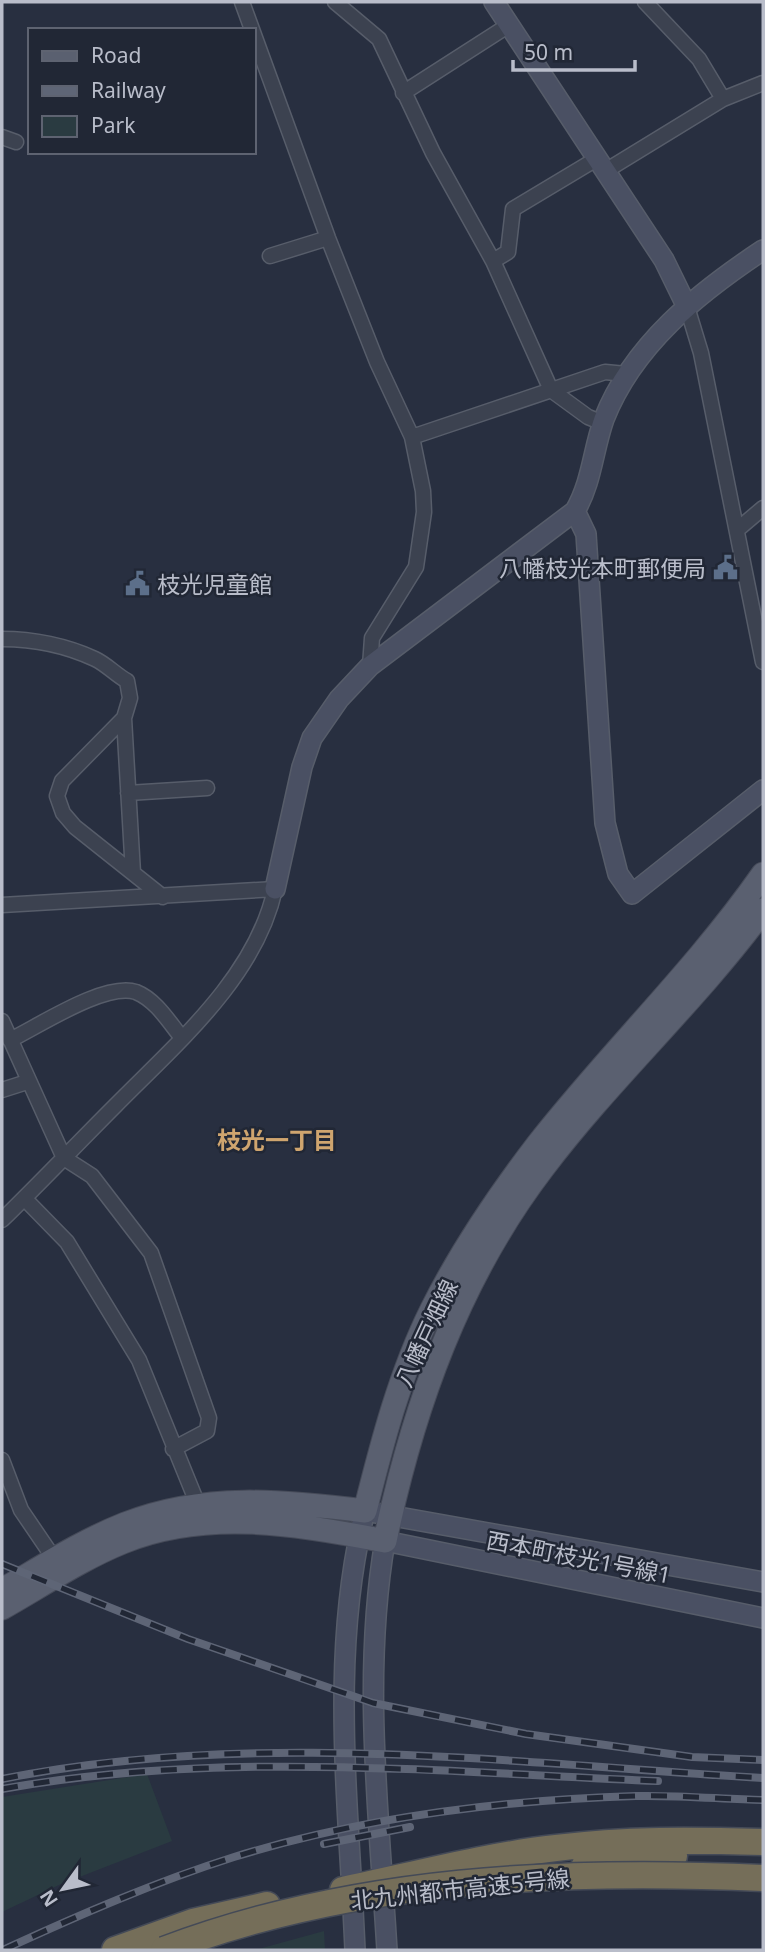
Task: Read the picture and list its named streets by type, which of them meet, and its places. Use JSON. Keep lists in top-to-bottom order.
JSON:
{
  "streets": {
    "highway": ["北九州都市高速5号線"],
    "main road": ["八幡戸畑線"],
    "street": ["西本町枝光1号線1"]
  },
  "crossings": [
    ["八幡戸畑線", "西本町枝光1号線1"]
  ],
  "districts": ["枝光一丁目"],
  "places": {
    "public building": ["八幡枝光本町郵便局", "枝光児童館"]
  },
  "legend": ["Road", "Railway", "Park"],
  "scale_bar": "50 m",
  "north": "bottom left"
}
